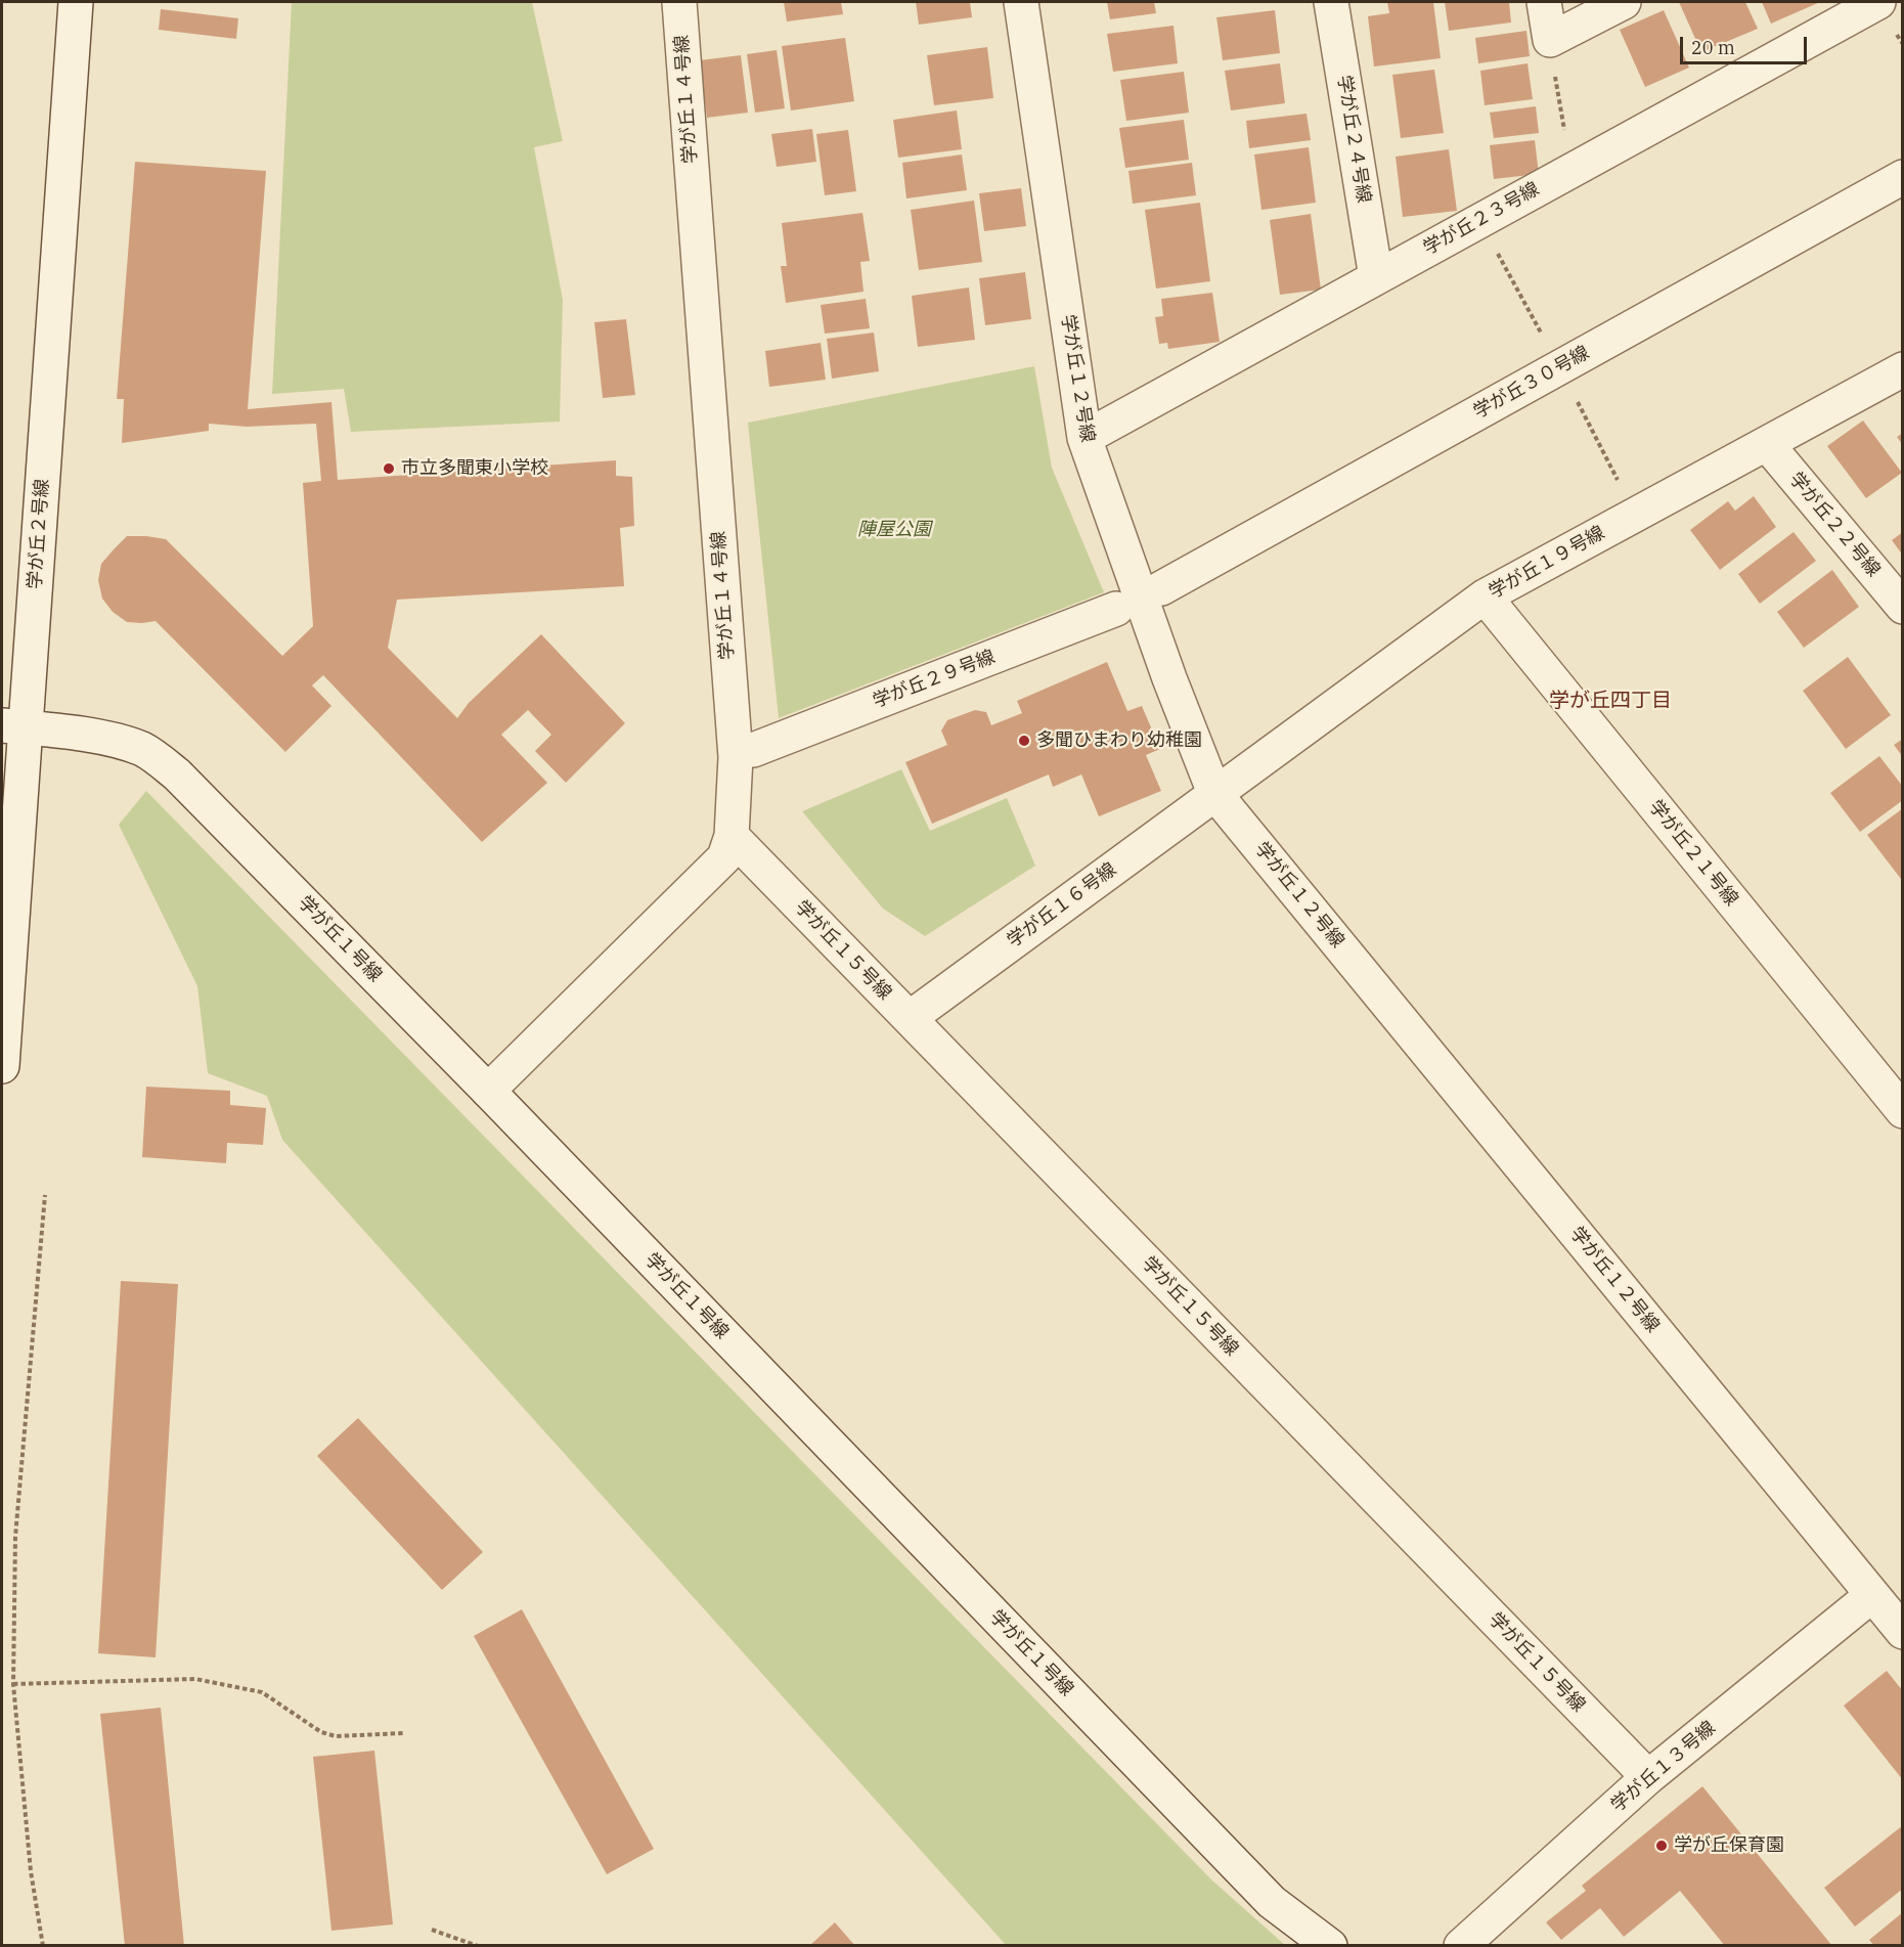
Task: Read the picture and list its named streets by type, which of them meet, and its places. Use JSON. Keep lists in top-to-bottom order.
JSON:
{
  "streets": {
    "street": [
      "学が丘１４号線",
      "学が丘２４号線",
      "学が丘２３号線",
      "学が丘１２号線",
      "学が丘３０号線",
      "学が丘２２号線",
      "学が丘２号線",
      "学が丘１９号線",
      "学が丘２９号線",
      "学が丘２１号線",
      "学が丘１６号線",
      "学が丘１号線",
      "学が丘１５号線",
      "学が丘１３号線"
    ]
  },
  "crossings": [
    ["学が丘１４号線", "学が丘１号線"],
    ["学が丘１４号線", "学が丘１５号線"],
    ["学が丘２４号線", "学が丘２３号線"],
    ["学が丘２３号線", "学が丘１２号線"],
    ["学が丘１２号線", "学が丘１９号線"],
    ["学が丘１２号線", "学が丘１６号線"],
    ["学が丘１２号線", "学が丘１３号線"],
    ["学が丘２２号線", "学が丘１９号線"],
    ["学が丘２号線", "学が丘１号線"],
    ["学が丘１９号線", "学が丘２１号線"],
    ["学が丘１９号線", "学が丘１６号線"],
    ["学が丘１６号線", "学が丘１５号線"],
    ["学が丘１５号線", "学が丘１３号線"]
  ],
  "districts": ["学が丘四丁目"],
  "parks": ["陣屋公園"],
  "places": ["市立多聞東小学校", "多聞ひまわり幼稚園", "学が丘保育園"],
  "scale_bar": "20 m"
}
